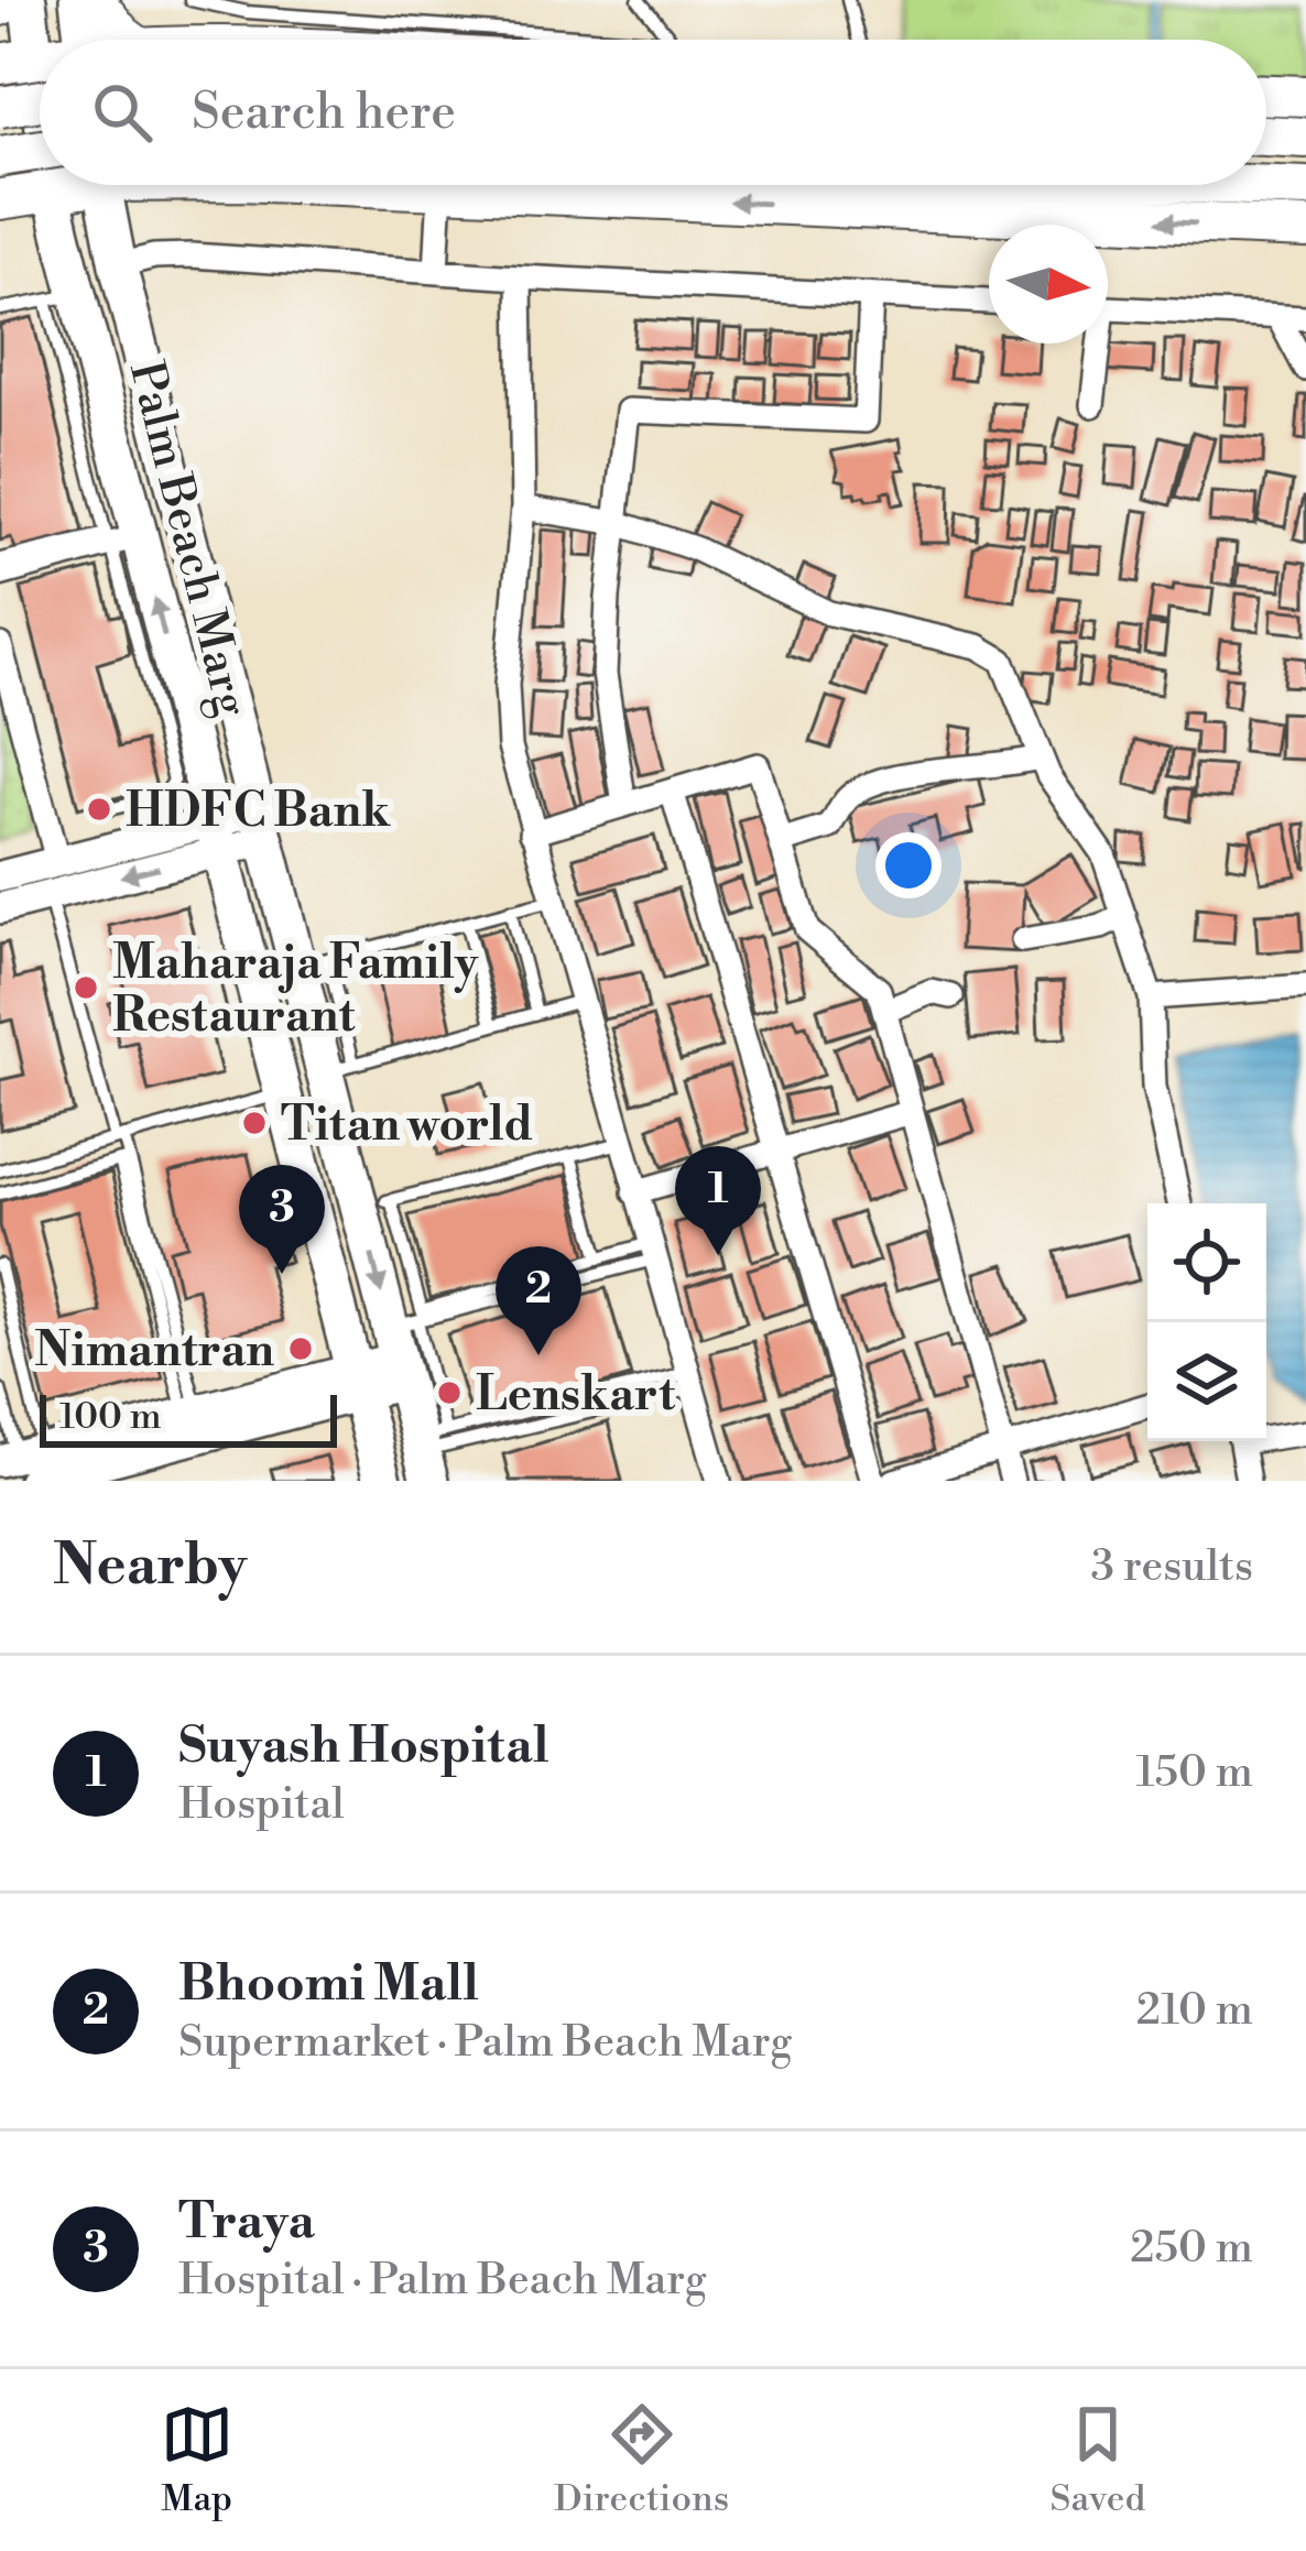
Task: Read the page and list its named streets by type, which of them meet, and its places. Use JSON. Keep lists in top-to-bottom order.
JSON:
{
  "streets": {
    "main road": ["Palm Beach Marg"]
  },
  "places": [
    "HDFC Bank",
    "Maharaja Family Restaurant",
    "Titan world",
    "Nimantran",
    "Lenskart"
  ],
  "scale_bar": "100 m",
  "north": "right",
  "page": {
    "search": "Search here",
    "pins": ["1", "3", "2"],
    "scale": "100 m",
    "heading": ["Nearby", "3 results"],
    "list": [
      {
        "mark": "1",
        "name": "Suyash Hospital",
        "note": "Hospital",
        "value": "150 m"
      },
      {
        "mark": "2",
        "name": "Bhoomi Mall",
        "note": "Supermarket · Palm Beach Marg",
        "value": "210 m"
      },
      {
        "mark": "3",
        "name": "Traya",
        "note": "Hospital · Palm Beach Marg",
        "value": "250 m"
      }
    ],
    "nav": ["Map", "Directions", "Saved"]
  }
}
